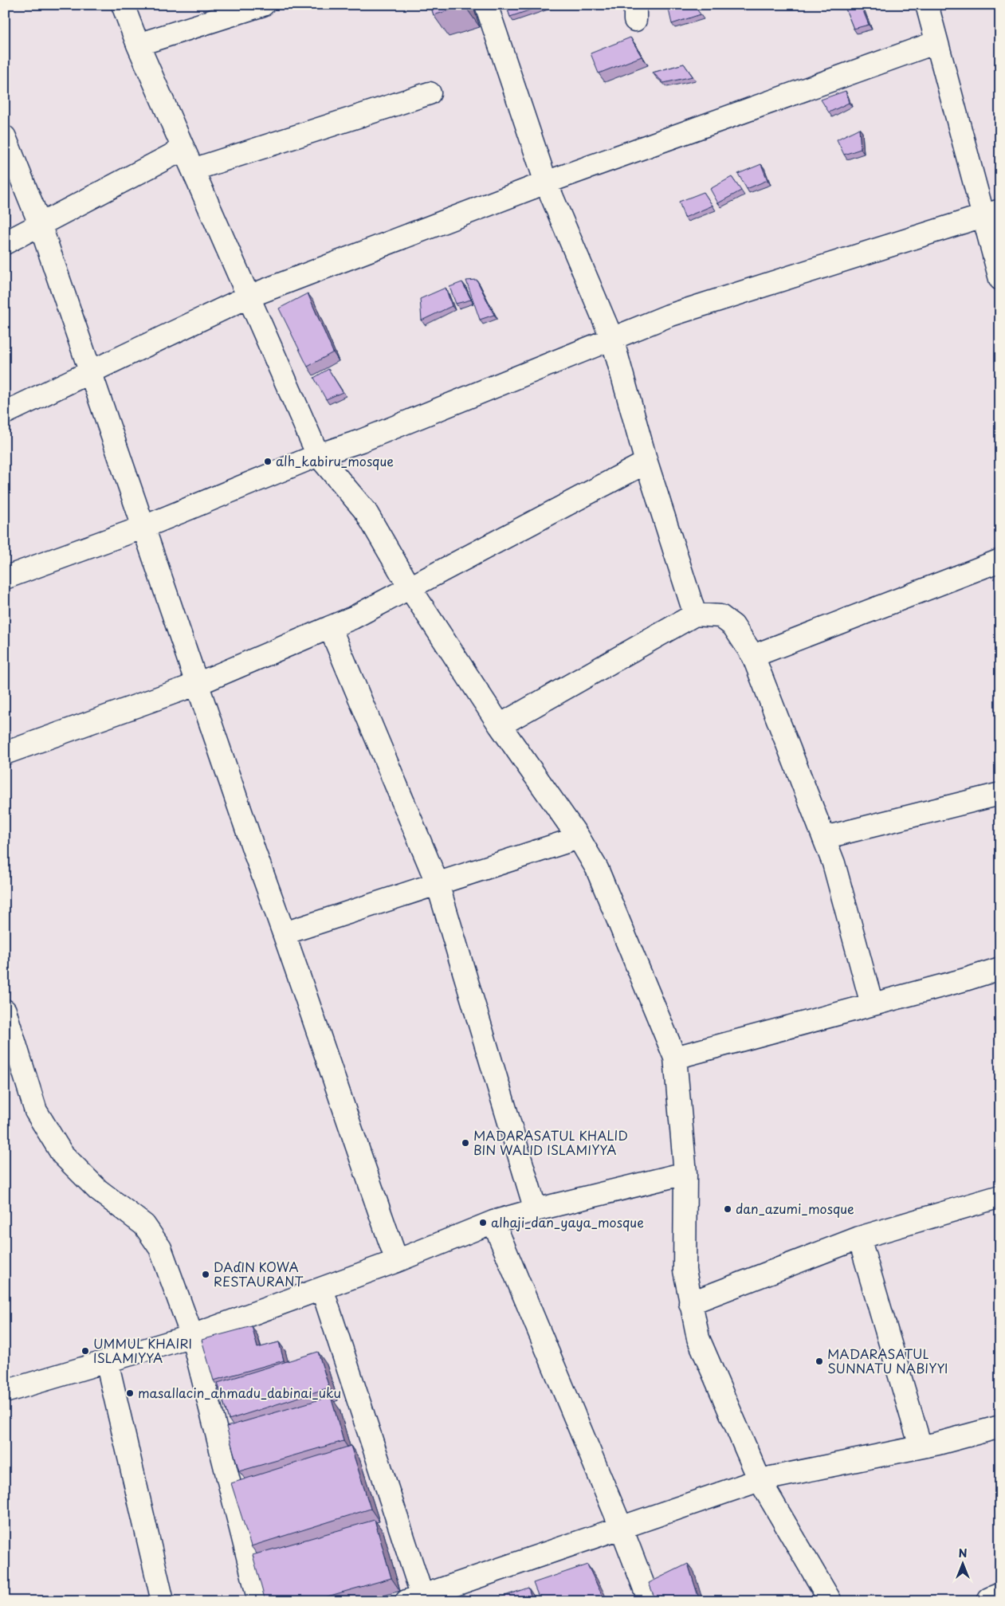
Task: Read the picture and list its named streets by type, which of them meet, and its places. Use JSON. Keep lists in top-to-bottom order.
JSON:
{
  "places": [
    "alh_kabiru_mosque",
    "MADARASATUL KHALID BIN WALID ISLAMIYYA",
    "dan_azumi_mosque",
    "alhaji_dan_yaya_mosque",
    "DAɗIN KOWA RESTAURANT",
    "UMMUL KHAIRI ISLAMIYYA",
    "MADARASATUL SUNNATU NABIYYI",
    "masallacin_ahmadu_dabinai_uku"
  ],
  "north": "top"
}
